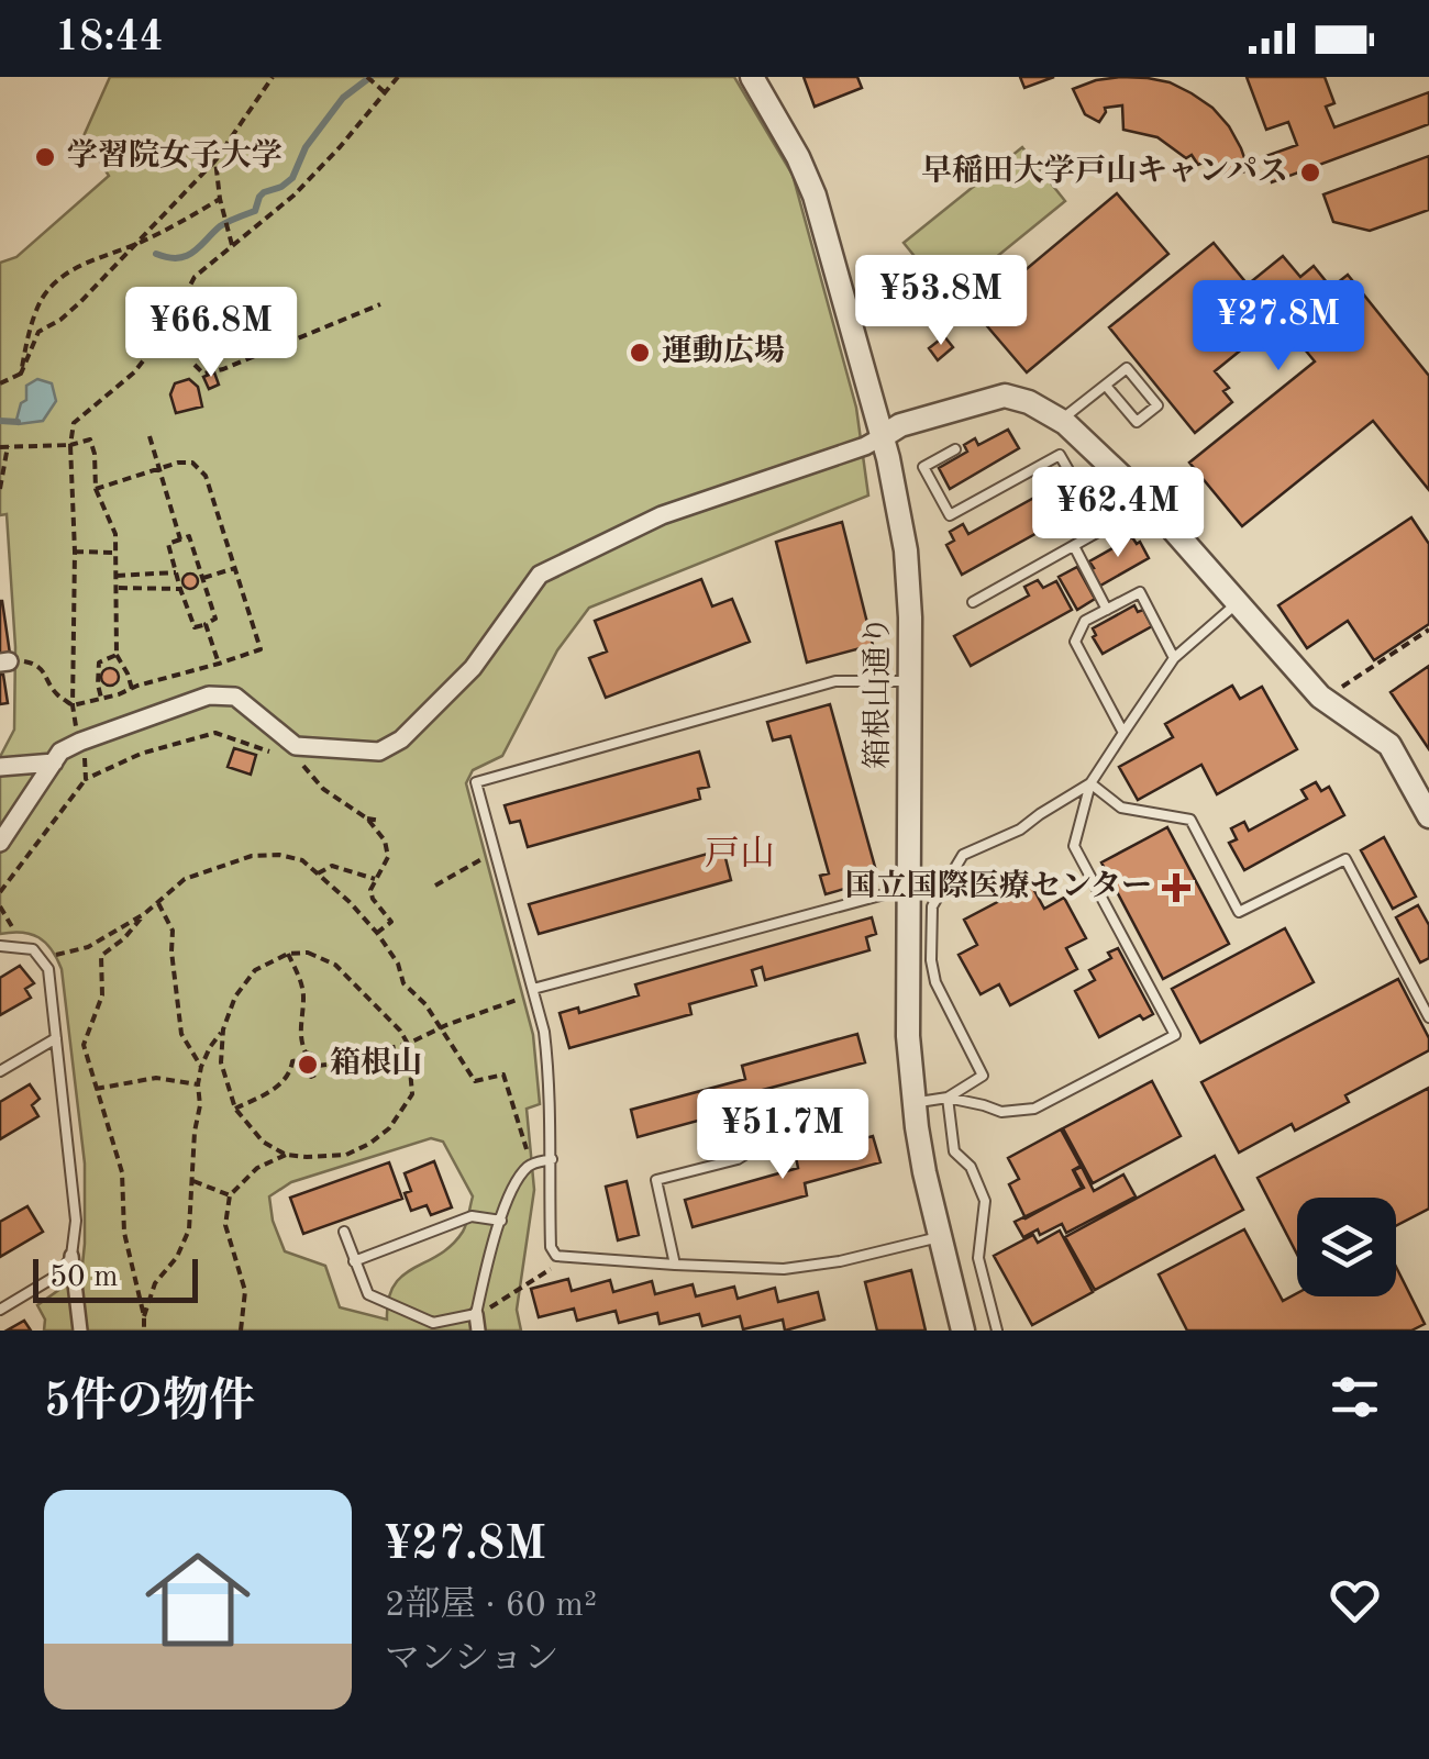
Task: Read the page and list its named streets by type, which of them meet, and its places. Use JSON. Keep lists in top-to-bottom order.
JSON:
{
  "streets": {
    "street": ["箱根山通り"]
  },
  "districts": ["戸山"],
  "places": {
    "other": [
      "学習院女子大学",
      "早稲田大学戸山キャンパス",
      "運動広場",
      "箱根山"
    ],
    "health": ["国立国際医療センター"]
  },
  "scale_bar": "50 m",
  "page": {
    "status": "18:44",
    "price": [
      "¥53.8M",
      "¥27.8M",
      "¥66.8M",
      "¥62.4M",
      "¥51.7M"
    ],
    "scale": "50 m",
    "heading": "5件の物件",
    "list": [
      {
        "name": "¥27.8M",
        "note": "2部屋 · 60 m² · マンション"
      }
    ]
  }
}
